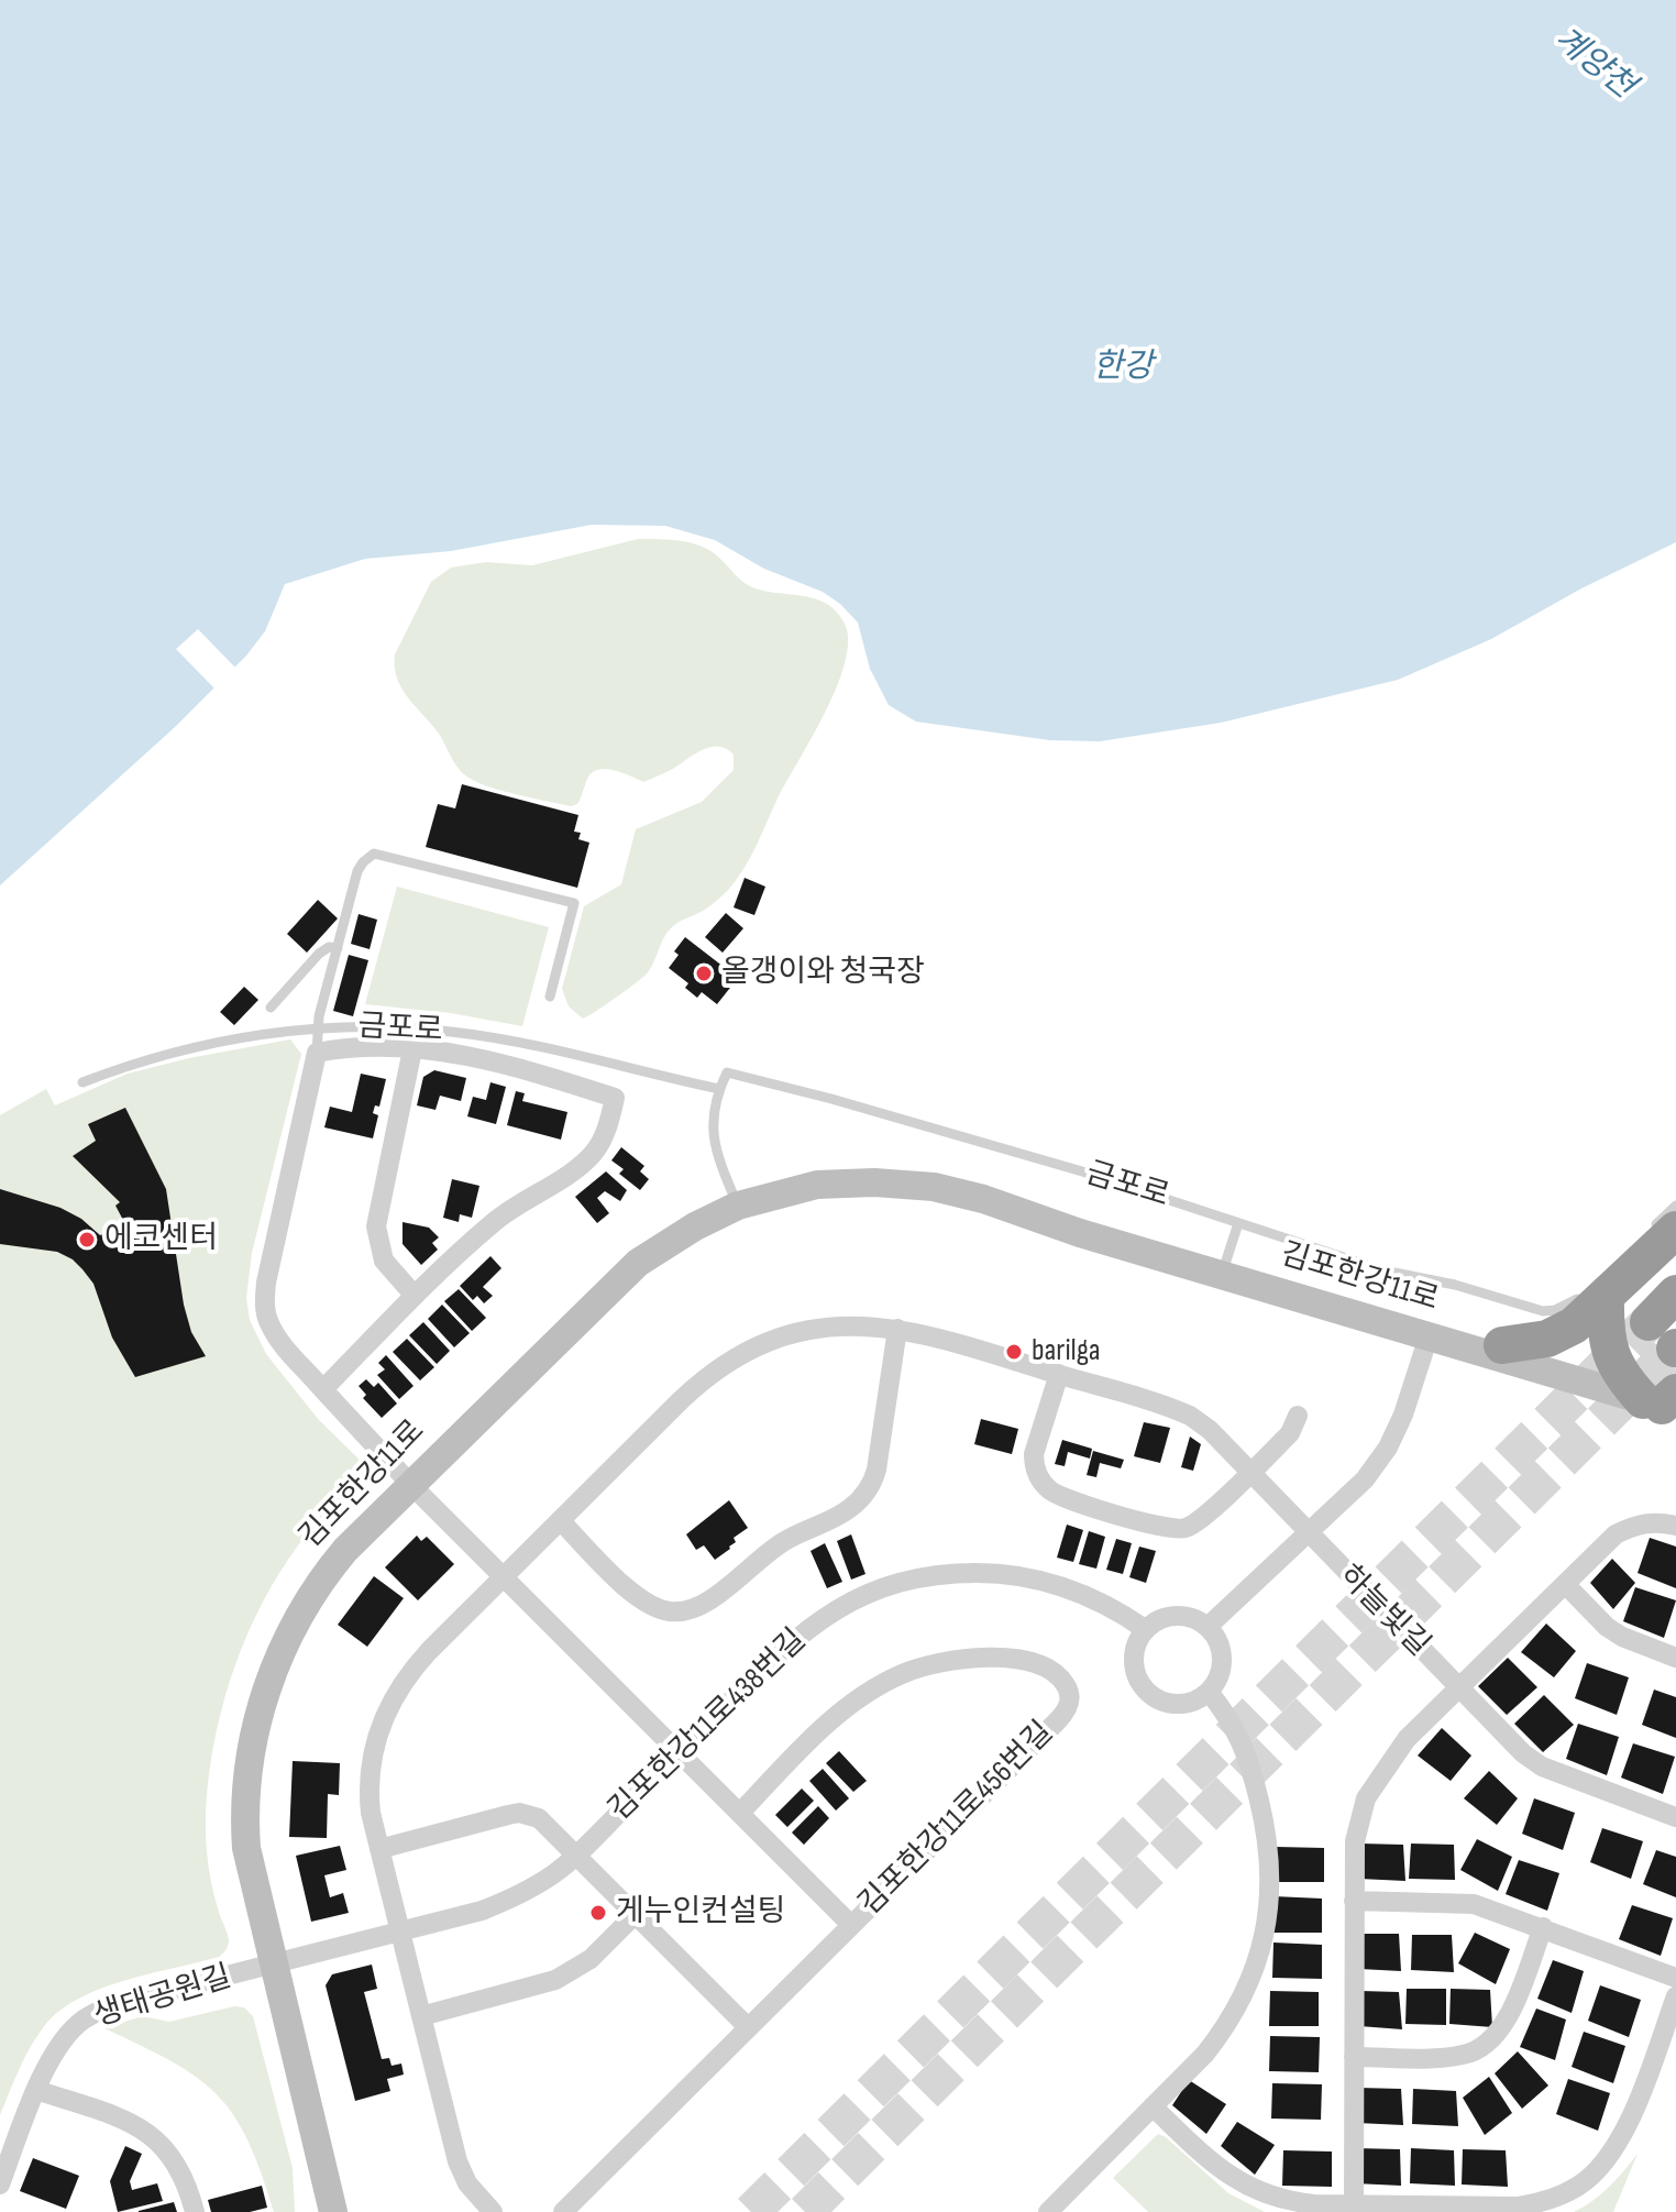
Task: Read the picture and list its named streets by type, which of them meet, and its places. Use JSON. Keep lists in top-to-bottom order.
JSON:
{
  "streets": {
    "main road": ["김포한강11로"],
    "street": [
      "하늘빛길",
      "김포한강11로438번길",
      "김포한강11로456번길",
      "생태공원길"
    ],
    "lane": ["금포로"]
  },
  "crossings": [
    ["김포한강11로", "김포한강11로438번길"],
    ["김포한강11로", "김포한강11로456번길"],
    ["김포한강11로", "생태공원길"],
    ["김포한강11로438번길", "김포한강11로456번길"],
    ["김포한강11로438번길", "생태공원길"]
  ],
  "water": ["계양천", "한강"],
  "places": [
    "올갱이와 청국장",
    "에코센터",
    "barilga",
    "게누인컨설팅"
  ]
}
